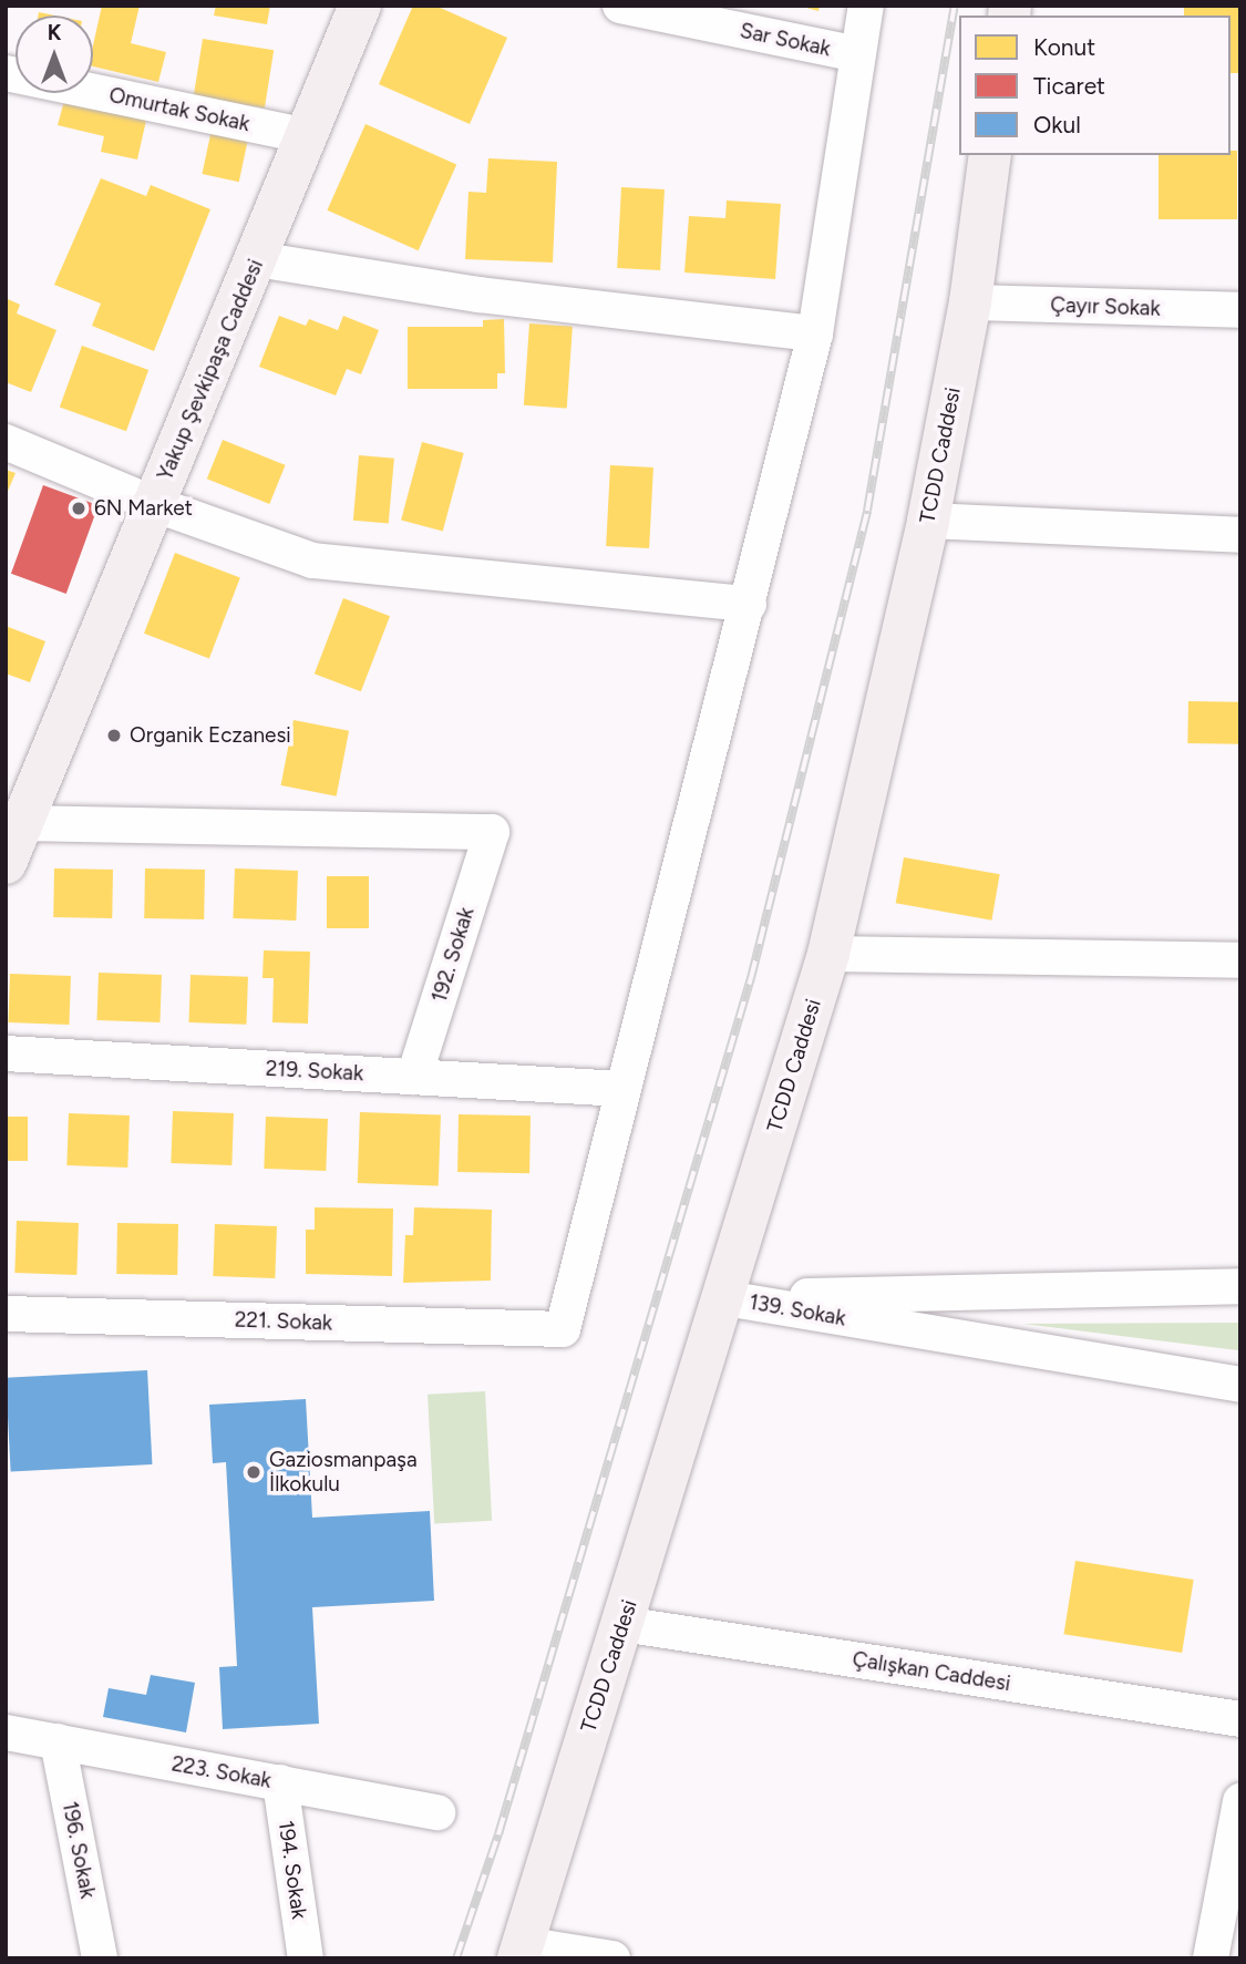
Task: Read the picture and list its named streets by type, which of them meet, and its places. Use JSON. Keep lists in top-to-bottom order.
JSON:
{
  "streets": {
    "main road": ["Yakup Şevkipaşa Caddesi", "TCDD Caddesi"],
    "street": [
      "Sar Sokak",
      "Omurtak Sokak",
      "Çayır Sokak",
      "192. Sokak",
      "219. Sokak",
      "139. Sokak",
      "221. Sokak",
      "Çalışkan Caddesi",
      "223. Sokak",
      "196. Sokak",
      "194. Sokak"
    ]
  },
  "crossings": [
    ["Omurtak Sokak", "Yakup Şevkipaşa Caddesi"],
    ["Çayır Sokak", "TCDD Caddesi"],
    ["Yakup Şevkipaşa Caddesi", "192. Sokak"],
    ["TCDD Caddesi", "139. Sokak"],
    ["TCDD Caddesi", "Çalışkan Caddesi"],
    ["192. Sokak", "219. Sokak"],
    ["219. Sokak", "221. Sokak"],
    ["223. Sokak", "196. Sokak"],
    ["223. Sokak", "194. Sokak"]
  ],
  "places": ["6N Market", "Organik Eczanesi", "Gaziosmanpaşa İlkokulu"],
  "legend": ["Konut", "Ticaret", "Okul"],
  "north": "top"
}
